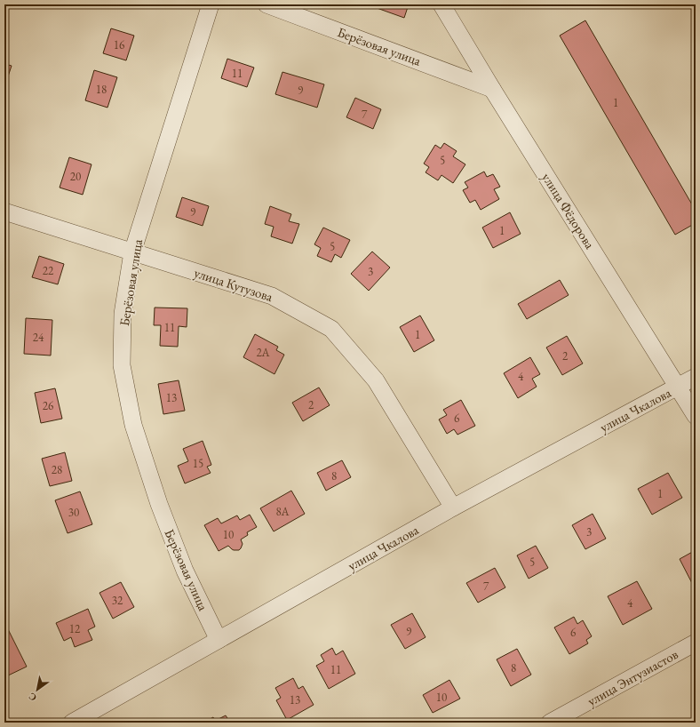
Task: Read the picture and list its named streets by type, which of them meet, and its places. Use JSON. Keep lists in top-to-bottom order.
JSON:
{
  "streets": {
    "street": [
      "Берёзовая улица",
      "улица Фёдорова",
      "улица Кутузова",
      "улица Чкалова",
      "улица Энтузиастов"
    ]
  },
  "crossings": [
    ["Берёзовая улица", "улица Фёдорова"],
    ["Берёзовая улица", "улица Кутузова"],
    ["Берёзовая улица", "улица Чкалова"],
    ["улица Фёдорова", "улица Чкалова"],
    ["улица Кутузова", "улица Чкалова"]
  ],
  "house_numbers": [
    "16",
    "11",
    "18",
    "9",
    "1",
    "7",
    "5",
    "20",
    "9",
    "1",
    "5",
    "22",
    "3",
    "11",
    "1",
    "24",
    "2А",
    "2",
    "4",
    "13",
    "2",
    "26",
    "6",
    "15",
    "28",
    "8",
    "1",
    "8А",
    "30",
    "3",
    "10",
    "5",
    "7",
    "32",
    "4",
    "12",
    "9",
    "6",
    "8",
    "11",
    "10",
    "13"
  ],
  "north": "bottom left"
}
